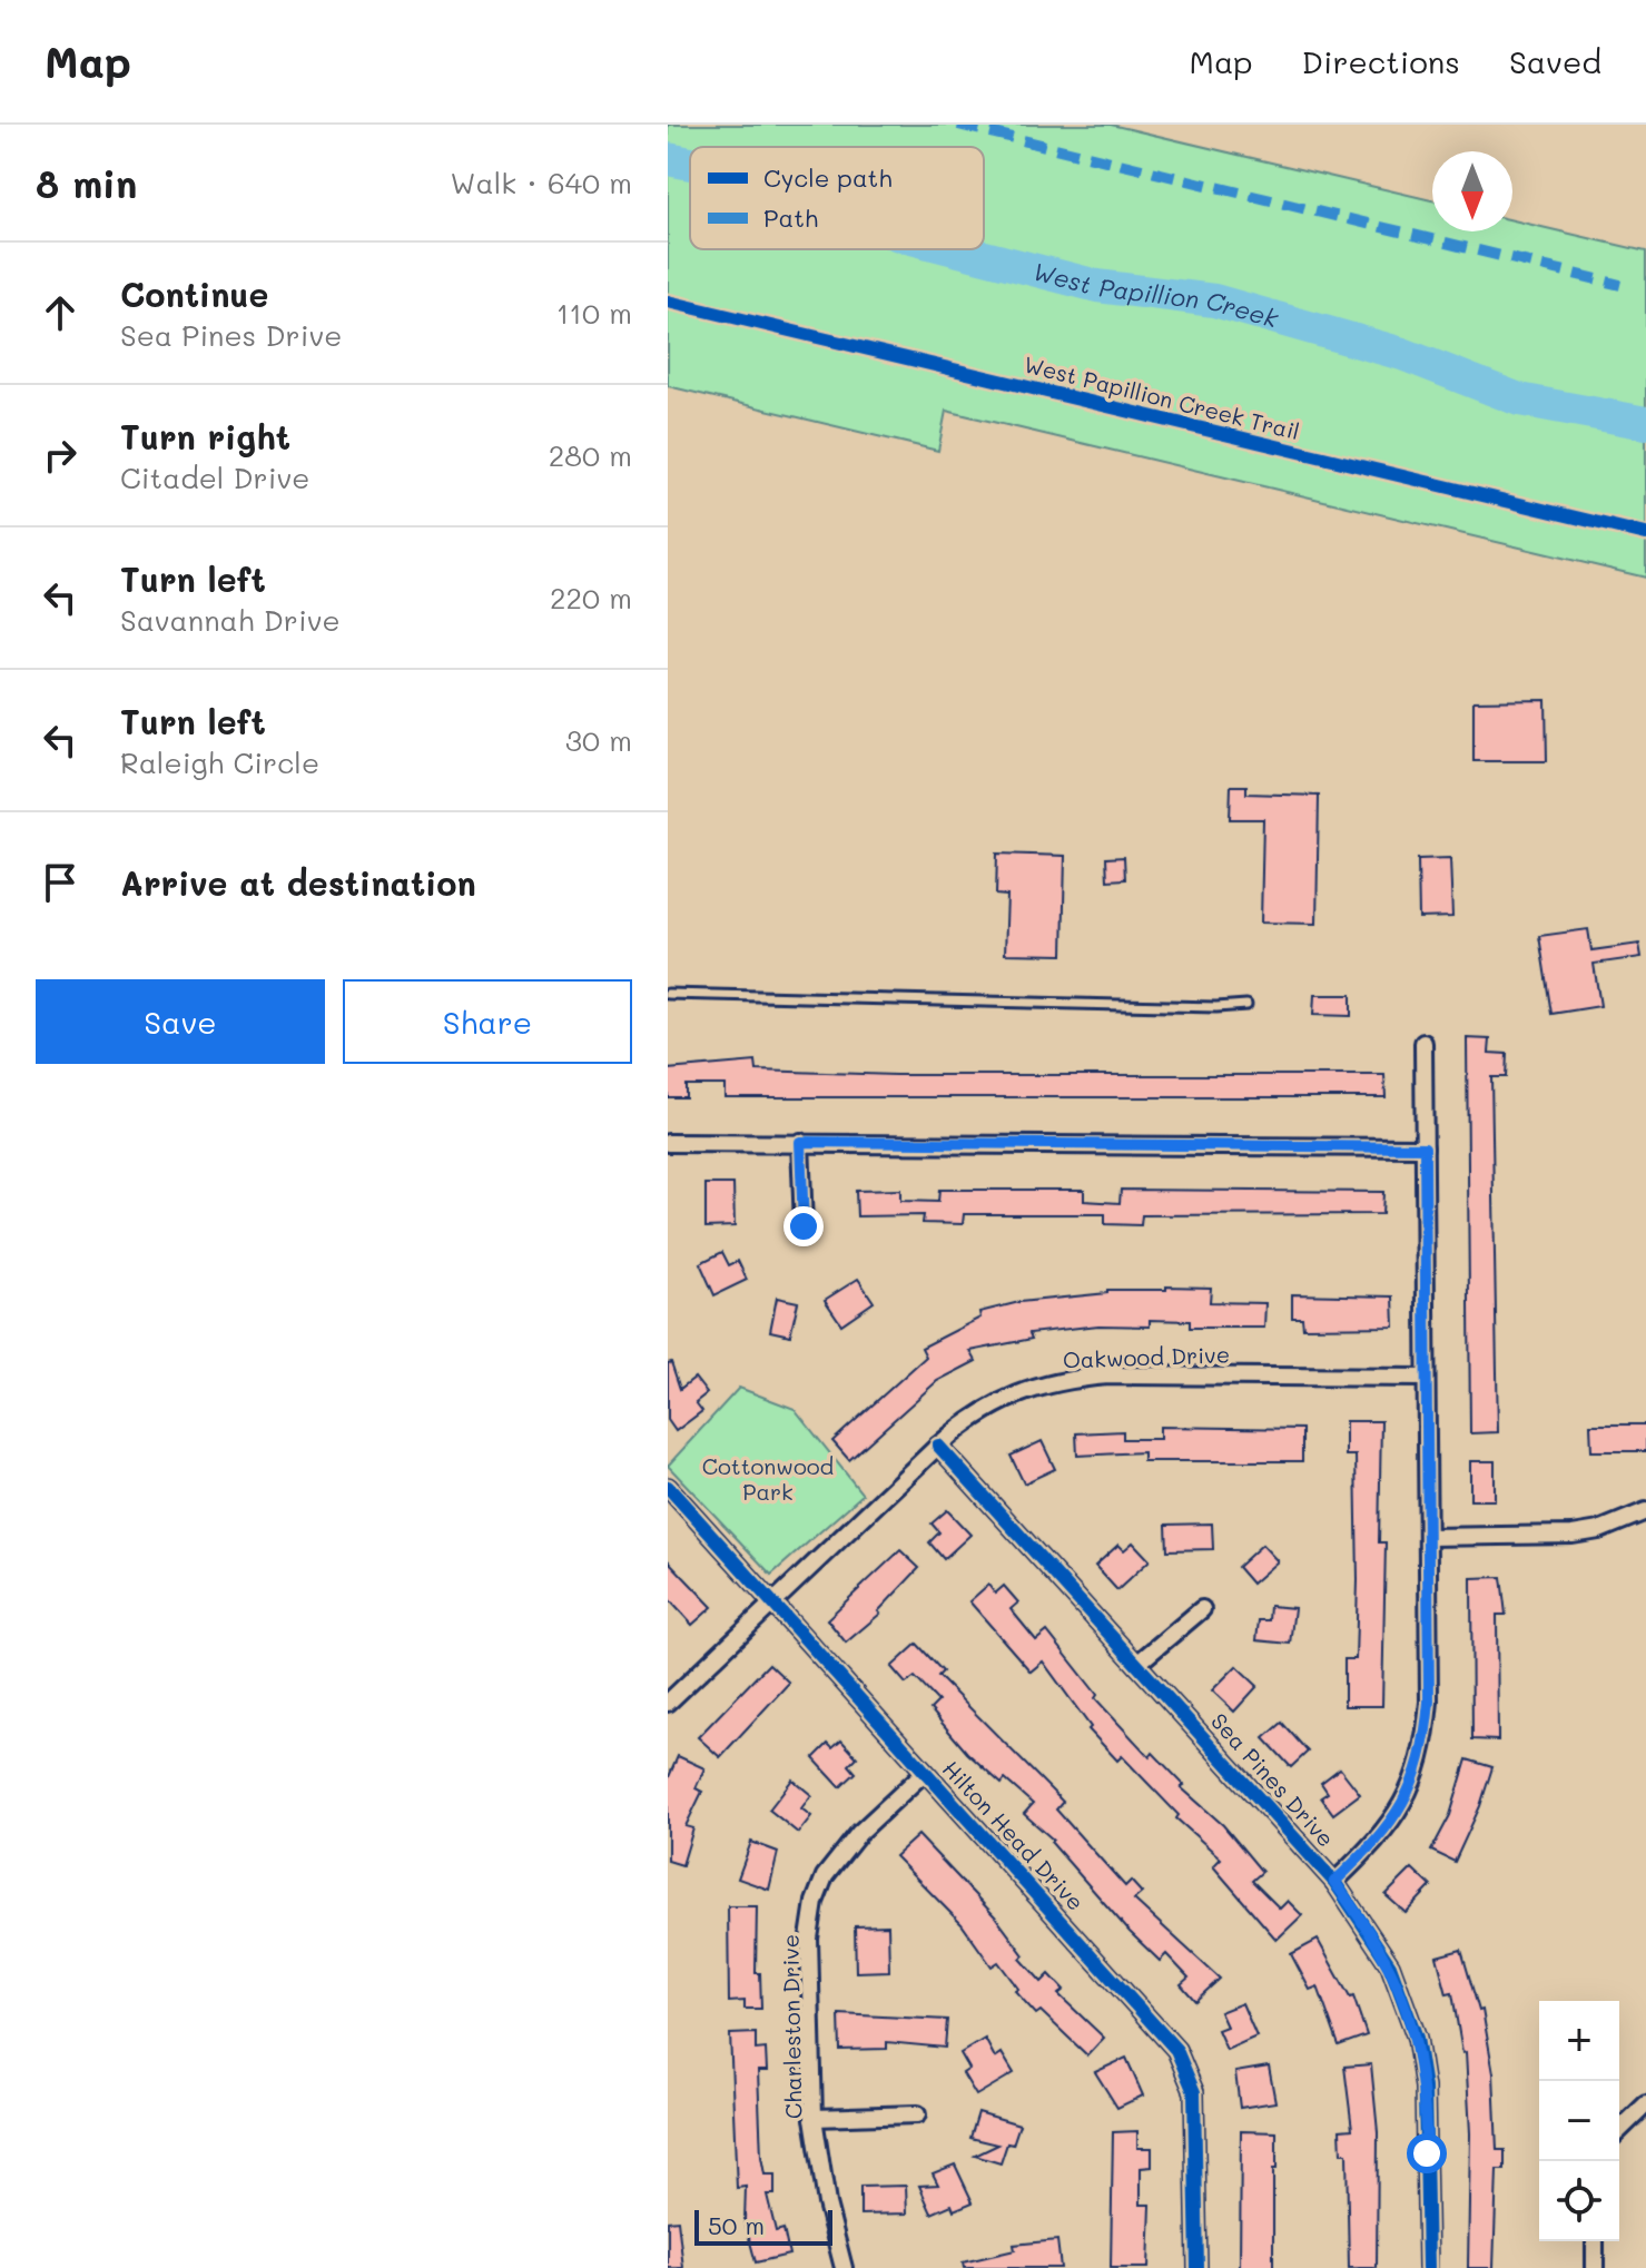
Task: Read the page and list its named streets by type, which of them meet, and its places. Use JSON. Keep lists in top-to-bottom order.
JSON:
{
  "streets": {
    "street": [
      "Oakwood Drive",
      "Sea Pines Drive",
      "Hilton Head Drive",
      "Charleston Drive"
    ],
    "cycle path": ["West Papillion Creek Trail"]
  },
  "crossings": [
    ["Oakwood Drive", "Sea Pines Drive"],
    ["Oakwood Drive", "Hilton Head Drive"],
    ["Hilton Head Drive", "Charleston Drive"]
  ],
  "water": ["West Papillion Creek"],
  "parks": ["Cottonwood Park"],
  "legend": ["Cycle path", "Path"],
  "scale_bar": "50 m",
  "north": "bottom",
  "page": {
    "header": "Map",
    "nav": ["Map", "Directions", "Saved"],
    "heading": ["8 min", "Walk · 640 m"],
    "list": [
      ["Continue", "Sea Pines Drive", "110 m"],
      ["Turn right", "Citadel Drive", "280 m"],
      ["Turn left", "Savannah Drive", "220 m"],
      ["Turn left", "Raleigh Circle", "30 m"],
      "Arrive at destination"
    ],
    "buttons": ["Save", "Share"],
    "map_buttons": ["+", "−"],
    "scale": "50 m"
  }
}
